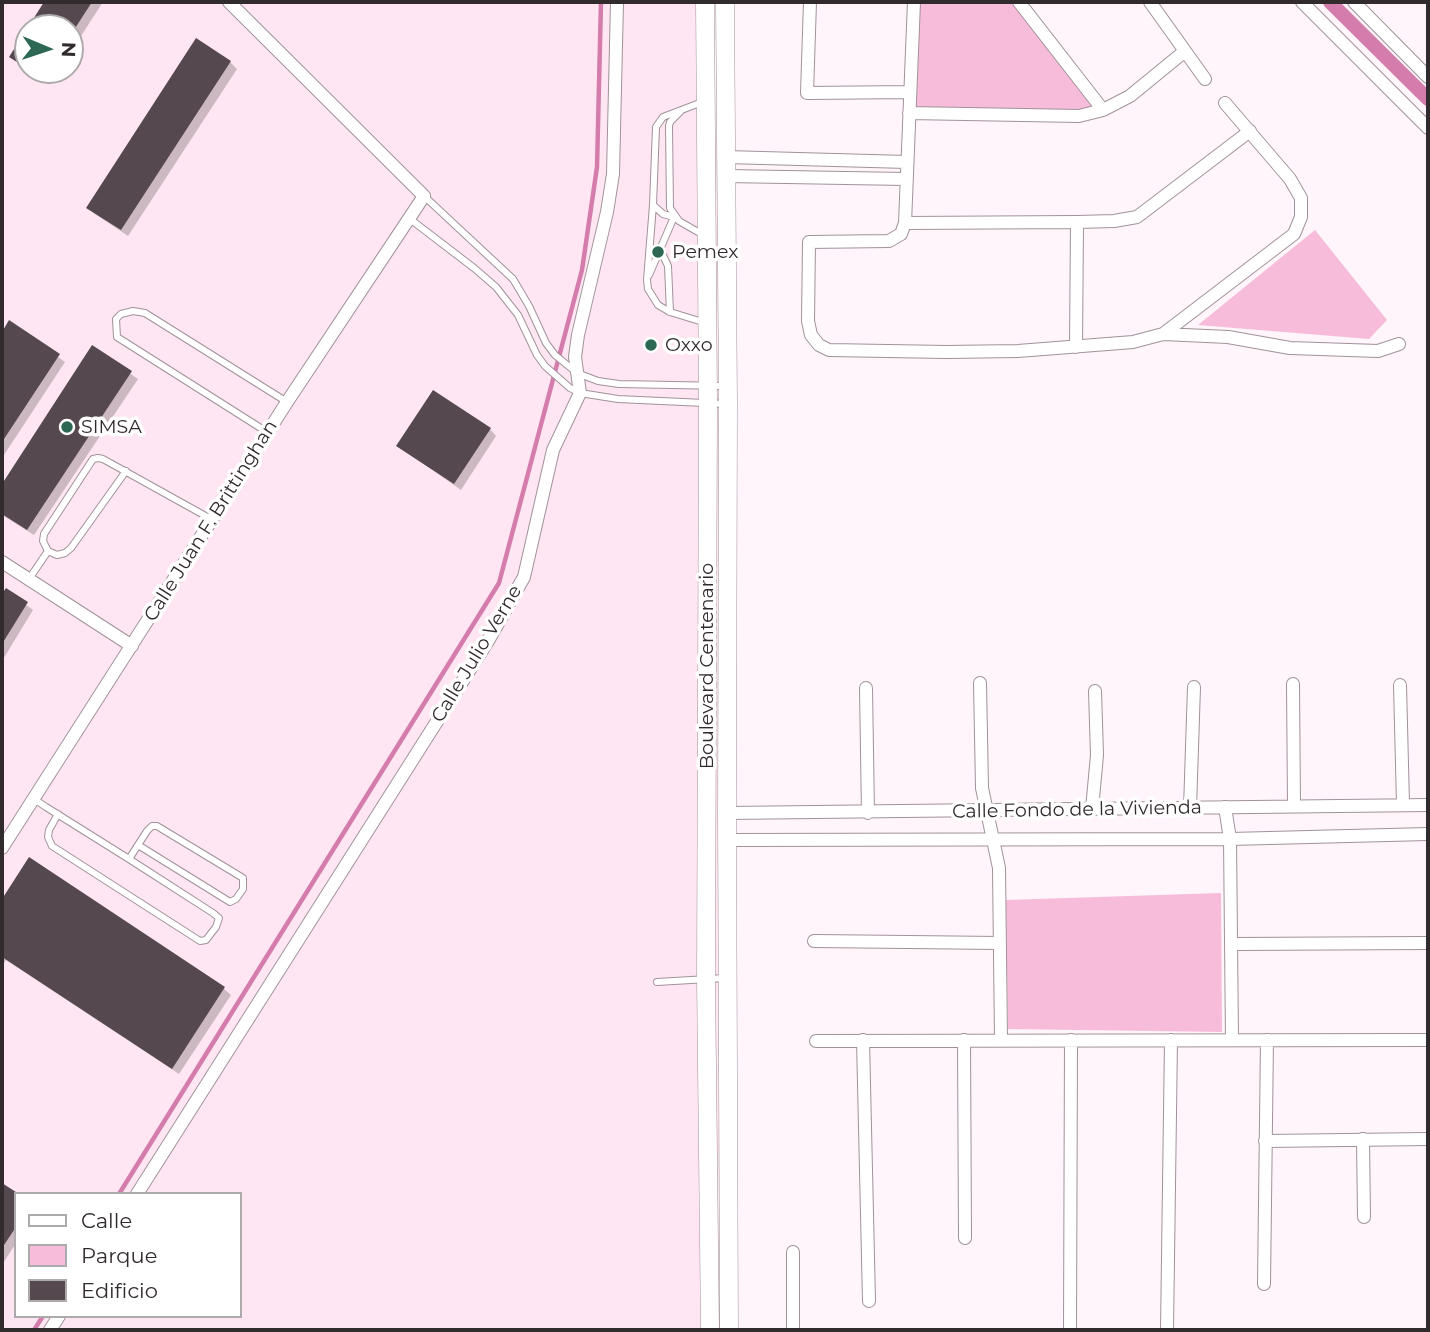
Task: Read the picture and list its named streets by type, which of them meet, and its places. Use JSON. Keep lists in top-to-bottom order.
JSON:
{
  "streets": {
    "main road": ["Boulevard Centenario"],
    "street": ["Calle Juan F. Brittinghan", "Calle Julio Verne", "Calle Fondo de la Vivienda"]
  },
  "crossings": [
    ["Boulevard Centenario", "Calle Fondo de la Vivienda"]
  ],
  "places": ["Pemex", "Oxxo", "SIMSA"],
  "legend": ["Calle", "Parque", "Edificio"],
  "north": "right"
}
